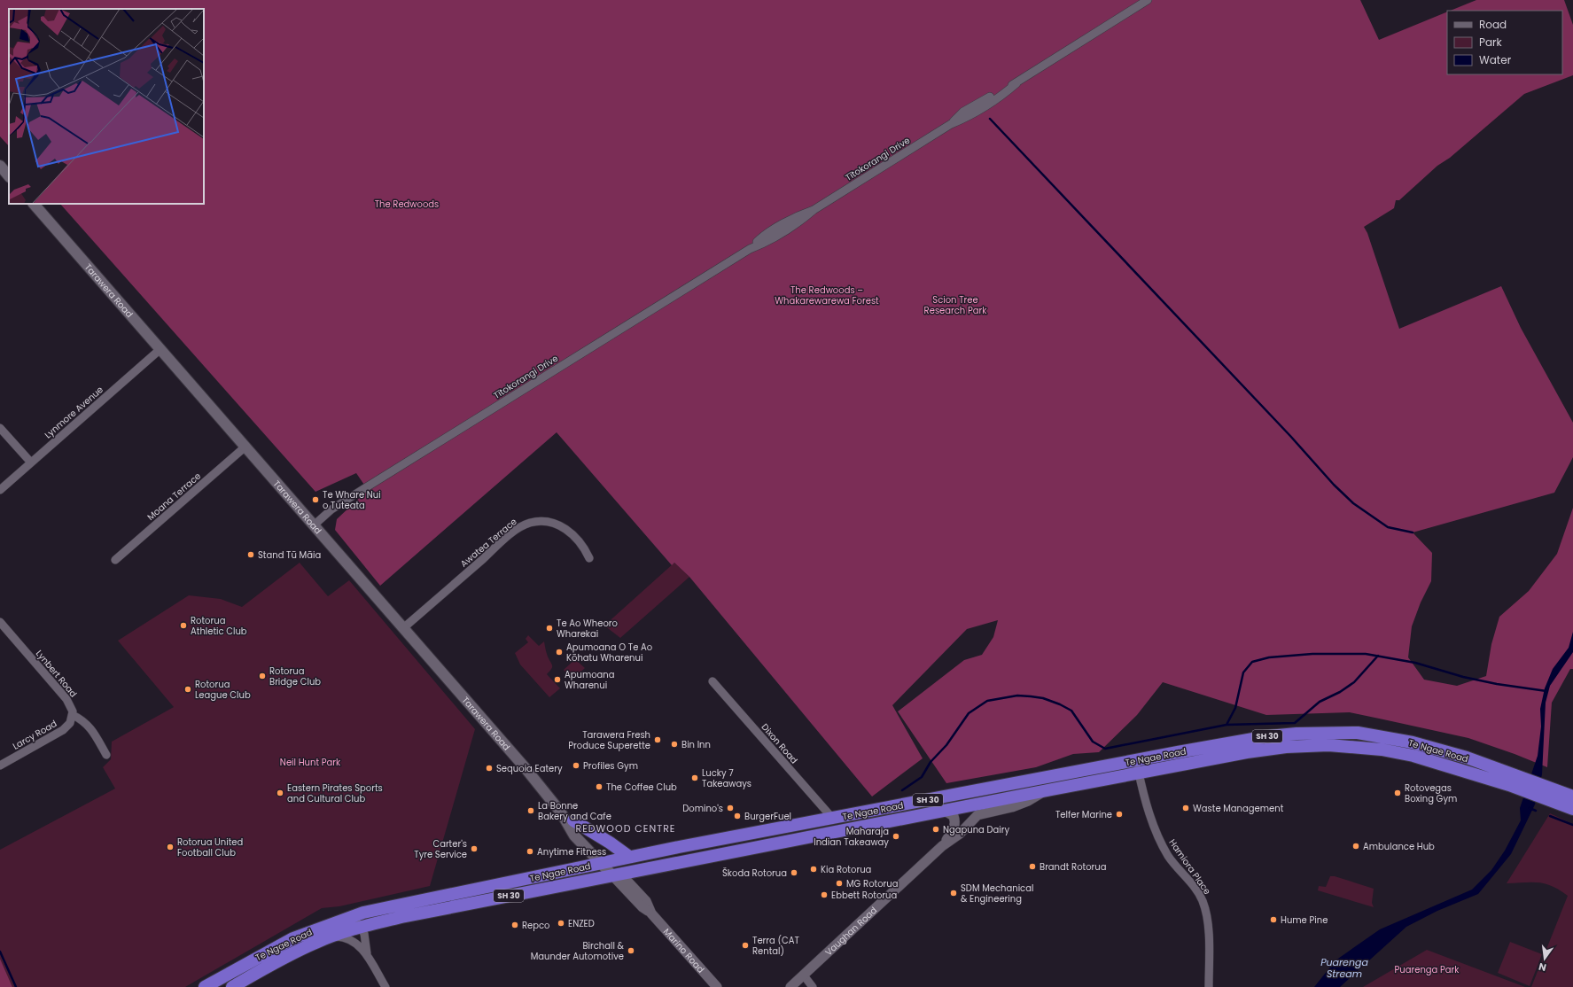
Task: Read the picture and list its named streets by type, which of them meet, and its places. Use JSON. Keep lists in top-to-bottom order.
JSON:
{
  "streets": {
    "highway": ["SH 30", "Te Ngae Road"],
    "main road": ["Tarawera Road"],
    "street": [
      "Tītokorangi Drive",
      "Lynmore Avenue",
      "Moana Terrace",
      "Awatea Terrace",
      "Lynbert Road",
      "Larcy Road",
      "Dixon Road",
      "Hamiora Place",
      "Vaughan Road",
      "Marino Road"
    ]
  },
  "crossings": [
    ["Tītokorangi Drive", "Tarawera Road"],
    ["Tarawera Road", "Lynmore Avenue"],
    ["Tarawera Road", "Moana Terrace"],
    ["Tarawera Road", "Awatea Terrace"],
    ["Tarawera Road", "Te Ngae Road"],
    ["Lynbert Road", "Larcy Road"],
    ["Dixon Road", "Te Ngae Road"],
    ["Te Ngae Road", "Hamiora Place"],
    ["Te Ngae Road", "Vaughan Road"],
    ["Te Ngae Road", "Marino Road"]
  ],
  "districts": ["REDWOOD CENTRE"],
  "water": ["Puarenga Stream"],
  "parks": [
    "The Redwoods",
    "The Redwoods – Whakarewarewa Forest",
    "Scion Tree Research Park",
    "Neil Hunt Park",
    "Puarenga Park"
  ],
  "places": [
    "Te Whare Nui o Tuteata",
    "Stand Tū Māia",
    "Rotorua Athletic Club",
    "Te Ao Wheoro Wharekai",
    "Apumoana O Te Ao Kōhatu Wharenui",
    "Rotorua Bridge Club",
    "Apumoana Wharenui",
    "Rotorua League Club",
    "Tarawera Fresh Produce Superette",
    "Bin Inn",
    "Profiles Gym",
    "Sequoia Eatery",
    "Lucky 7 Takeaways",
    "The Coffee Club",
    "Eastern Pirates Sports and Cultural Club",
    "Rotovegas Boxing Gym",
    "Domino's",
    "Waste Management",
    "La Bonne Bakery and Cafe",
    "Telfer Marine",
    "BurgerFuel",
    "Ngapuna Dairy",
    "Maharaja Indian Takeaway",
    "Ambulance Hub",
    "Rotorua United Football Club",
    "Carter's Tyre Service",
    "Anytime Fitness",
    "Brandt Rotorua",
    "Kia Rotorua",
    "Škoda Rotorua",
    "MG Rotorua",
    "SDM Mechanical & Engineering",
    "Ebbett Rotorua",
    "Hume Pine",
    "ENZED",
    "Repco",
    "Terra (CAT Rental)",
    "Birchall & Maunder Automotive"
  ],
  "legend": ["Road", "Park", "Water"],
  "north": "bottom"
}
